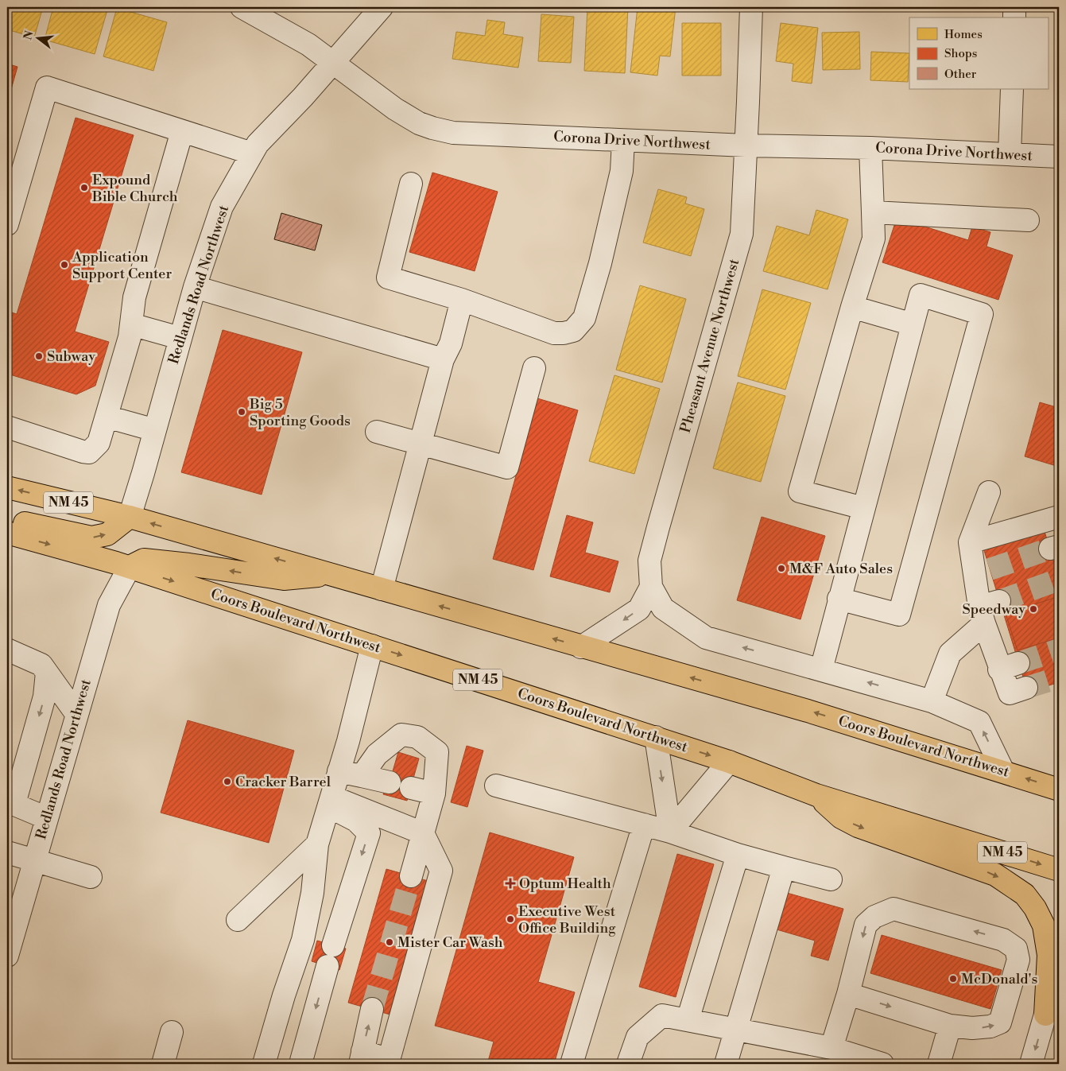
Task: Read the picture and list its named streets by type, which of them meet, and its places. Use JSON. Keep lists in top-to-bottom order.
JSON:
{
  "streets": {
    "main road": ["NM 45", "Coors Boulevard Northwest"],
    "street": ["Corona Drive Northwest", "Redlands Road Northwest", "Pheasant Avenue Northwest"]
  },
  "crossings": [
    ["Corona Drive Northwest", "Redlands Road Northwest"],
    ["Corona Drive Northwest", "Pheasant Avenue Northwest"],
    ["Redlands Road Northwest", "Coors Boulevard Northwest"]
  ],
  "places": {
    "other": [
      "Expound Bible Church",
      "Application Support Center",
      "Subway",
      "Big 5 Sporting Goods",
      "M&F Auto Sales",
      "Speedway",
      "Cracker Barrel",
      "Executive West Office Building",
      "Mister Car Wash",
      "McDonald's"
    ],
    "health": ["Optum Health"]
  },
  "legend": ["Homes", "Shops", "Other"],
  "north": "left"
}
